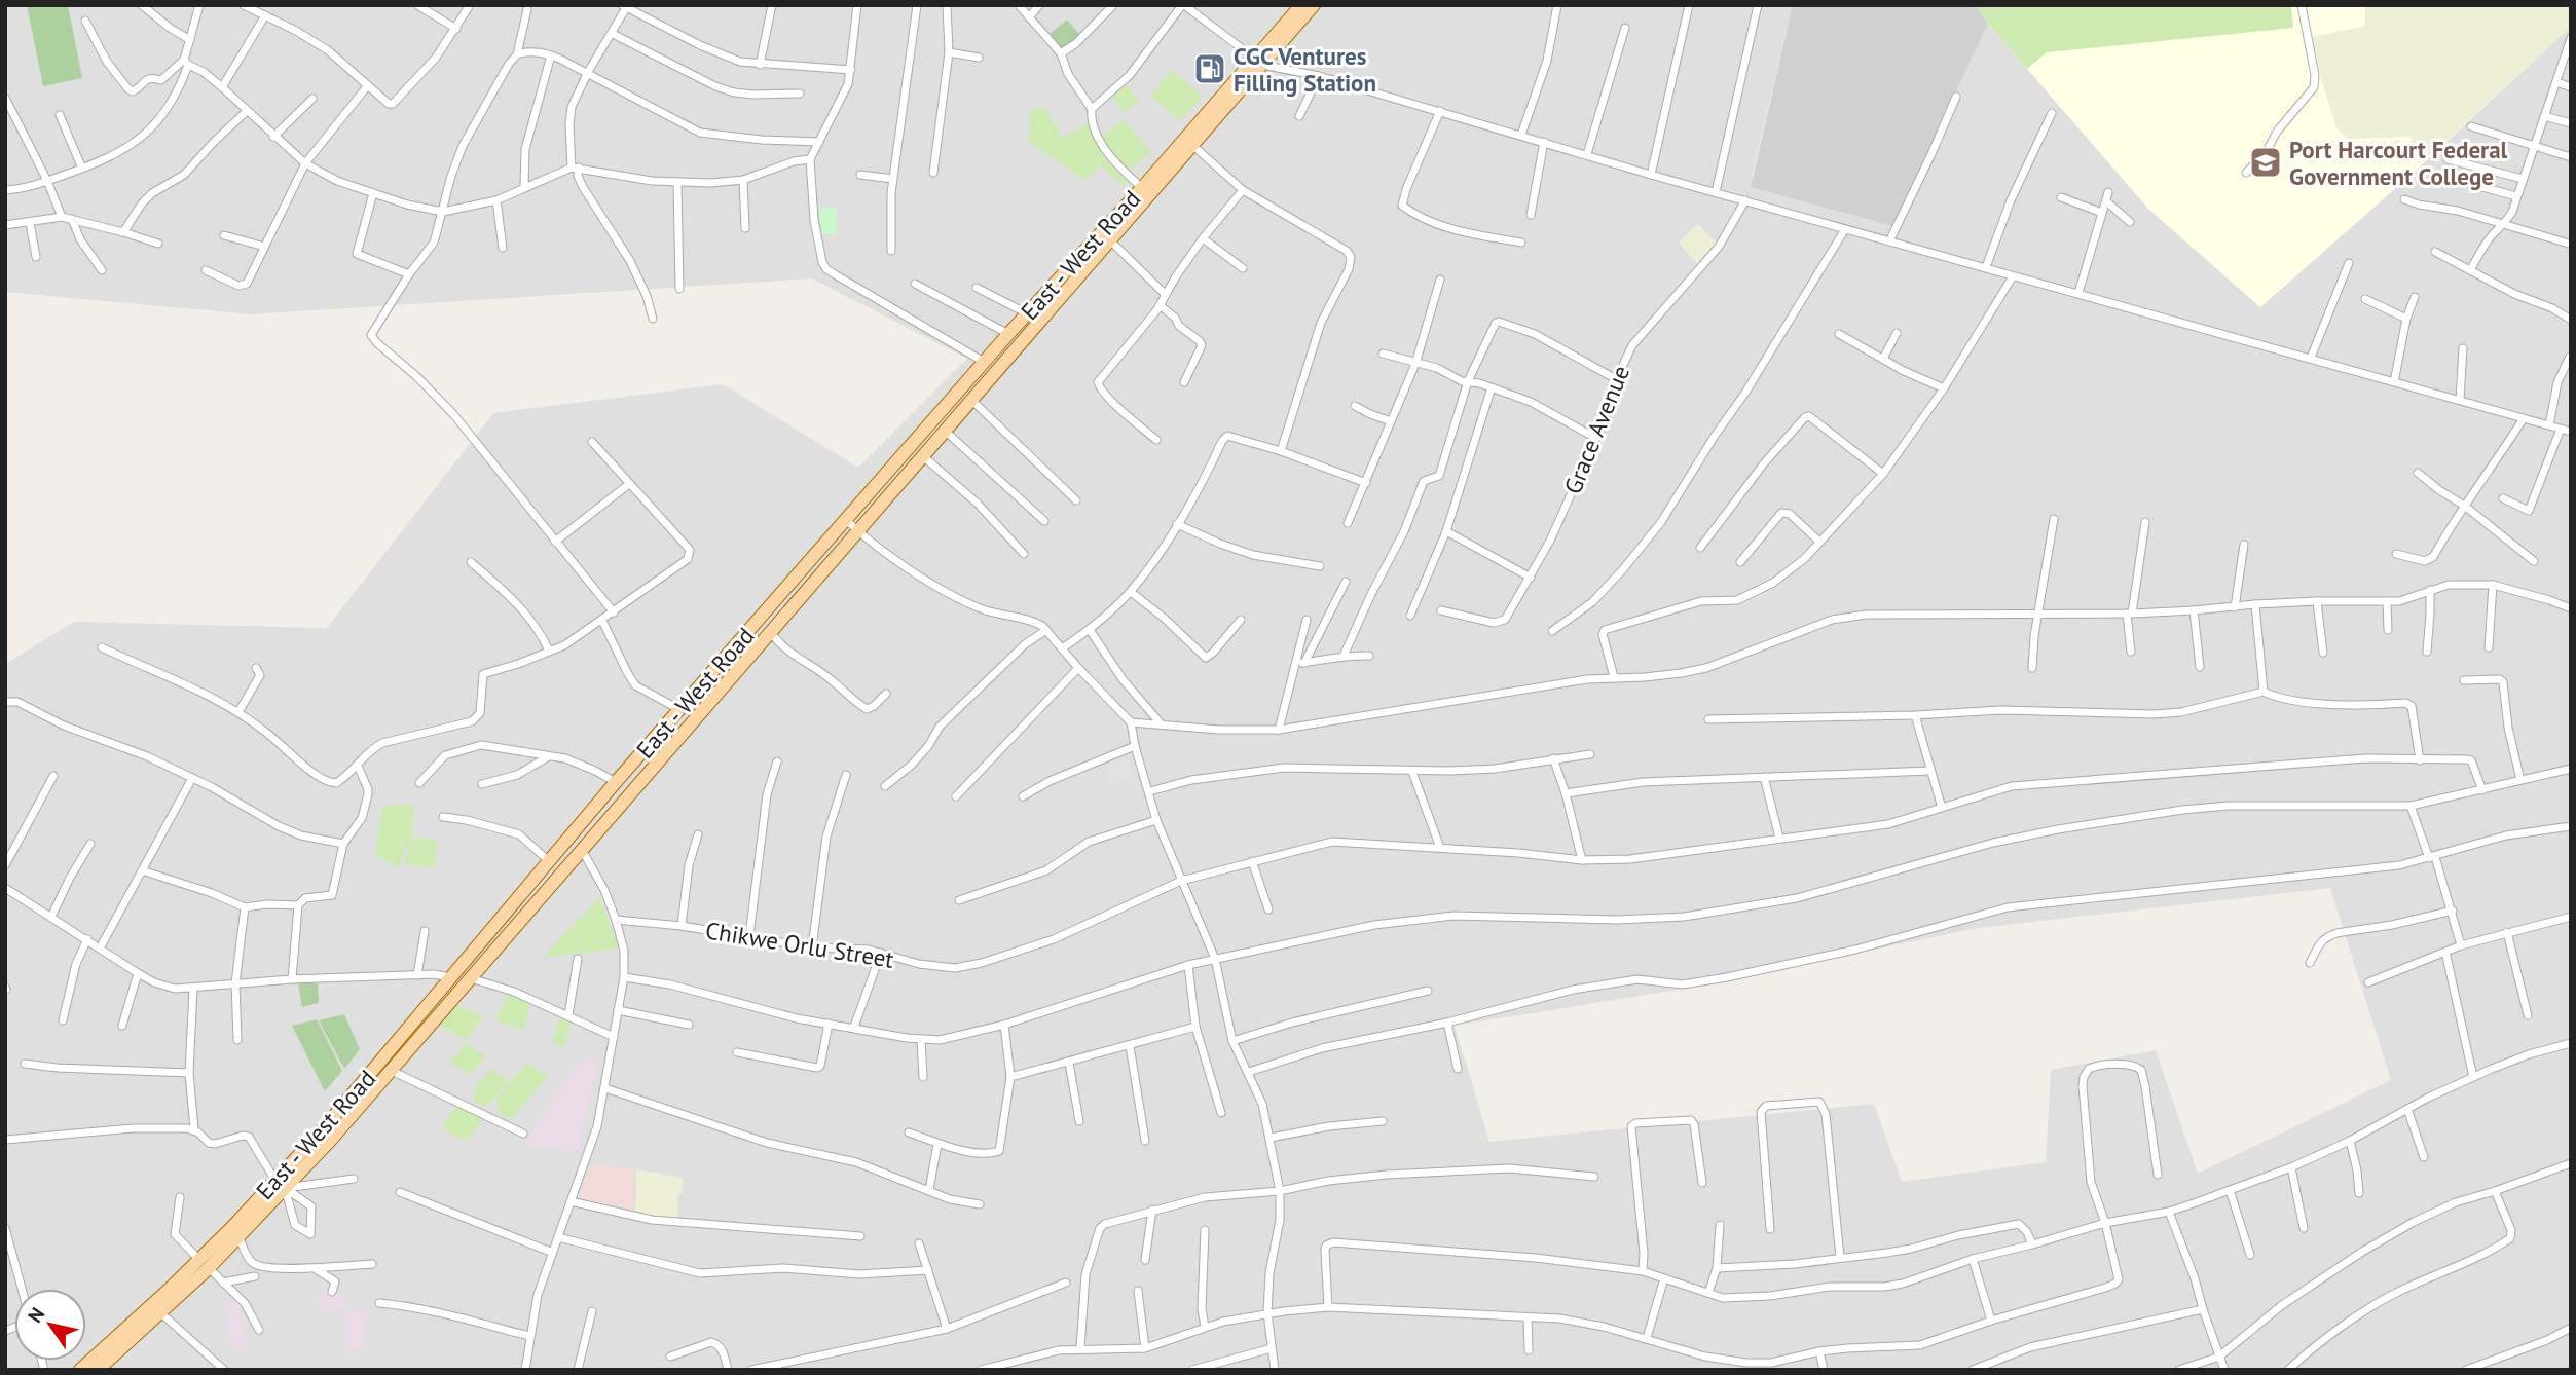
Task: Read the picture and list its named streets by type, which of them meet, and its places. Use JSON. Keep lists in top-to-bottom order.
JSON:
{
  "streets": {
    "main road": ["East - West Road"],
    "street": ["Grace Avenue", "Chikwe Orlu Street"]
  },
  "places": {
    "fuel station": ["CGC Ventures Filling Station"],
    "school or university": ["Port Harcourt Federal Government College"]
  },
  "north": "top left"
}
